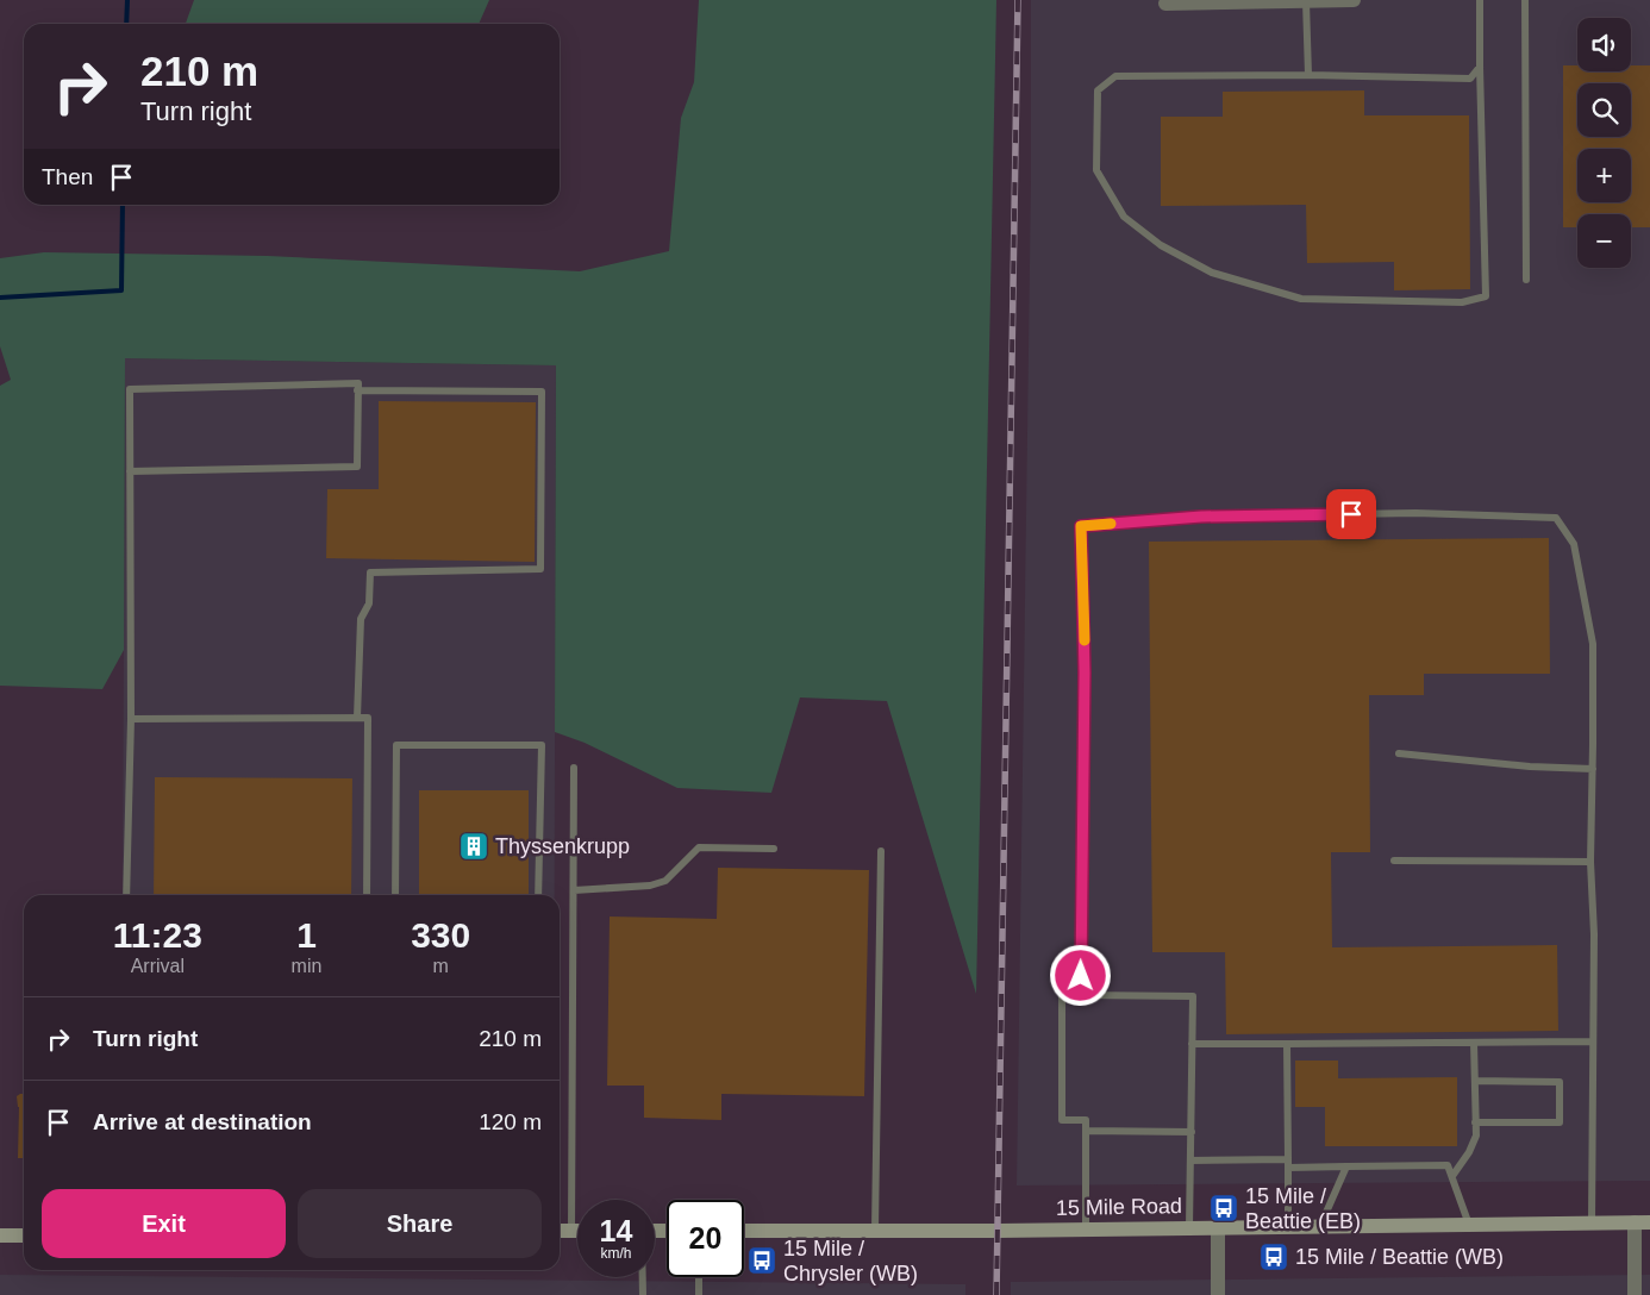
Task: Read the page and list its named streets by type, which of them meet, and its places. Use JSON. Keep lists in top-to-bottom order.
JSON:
{
  "streets": {
    "main road": ["15 Mile Road"]
  },
  "places": {
    "building": ["Thyssenkrupp"],
    "bus stop": ["15 Mile / Beattie (EB)", "15 Mile / Beattie (WB)", "15 Mile / Chrysler (WB)"]
  },
  "page": {
    "map_buttons": ["+", "−"],
    "turn": ["210 m", "Turn right"],
    "then": "Then",
    "eta": [
      "11:23",
      "Arrival",
      "1",
      "min",
      "330",
      "m"
    ],
    "list": [
      {
        "name": "Turn right",
        "value": "210 m"
      },
      {
        "name": "Arrive at destination",
        "value": "120 m"
      }
    ],
    "buttons": ["Exit", "Share"],
    "speed": "14 km/h",
    "limit": "20"
  }
}
